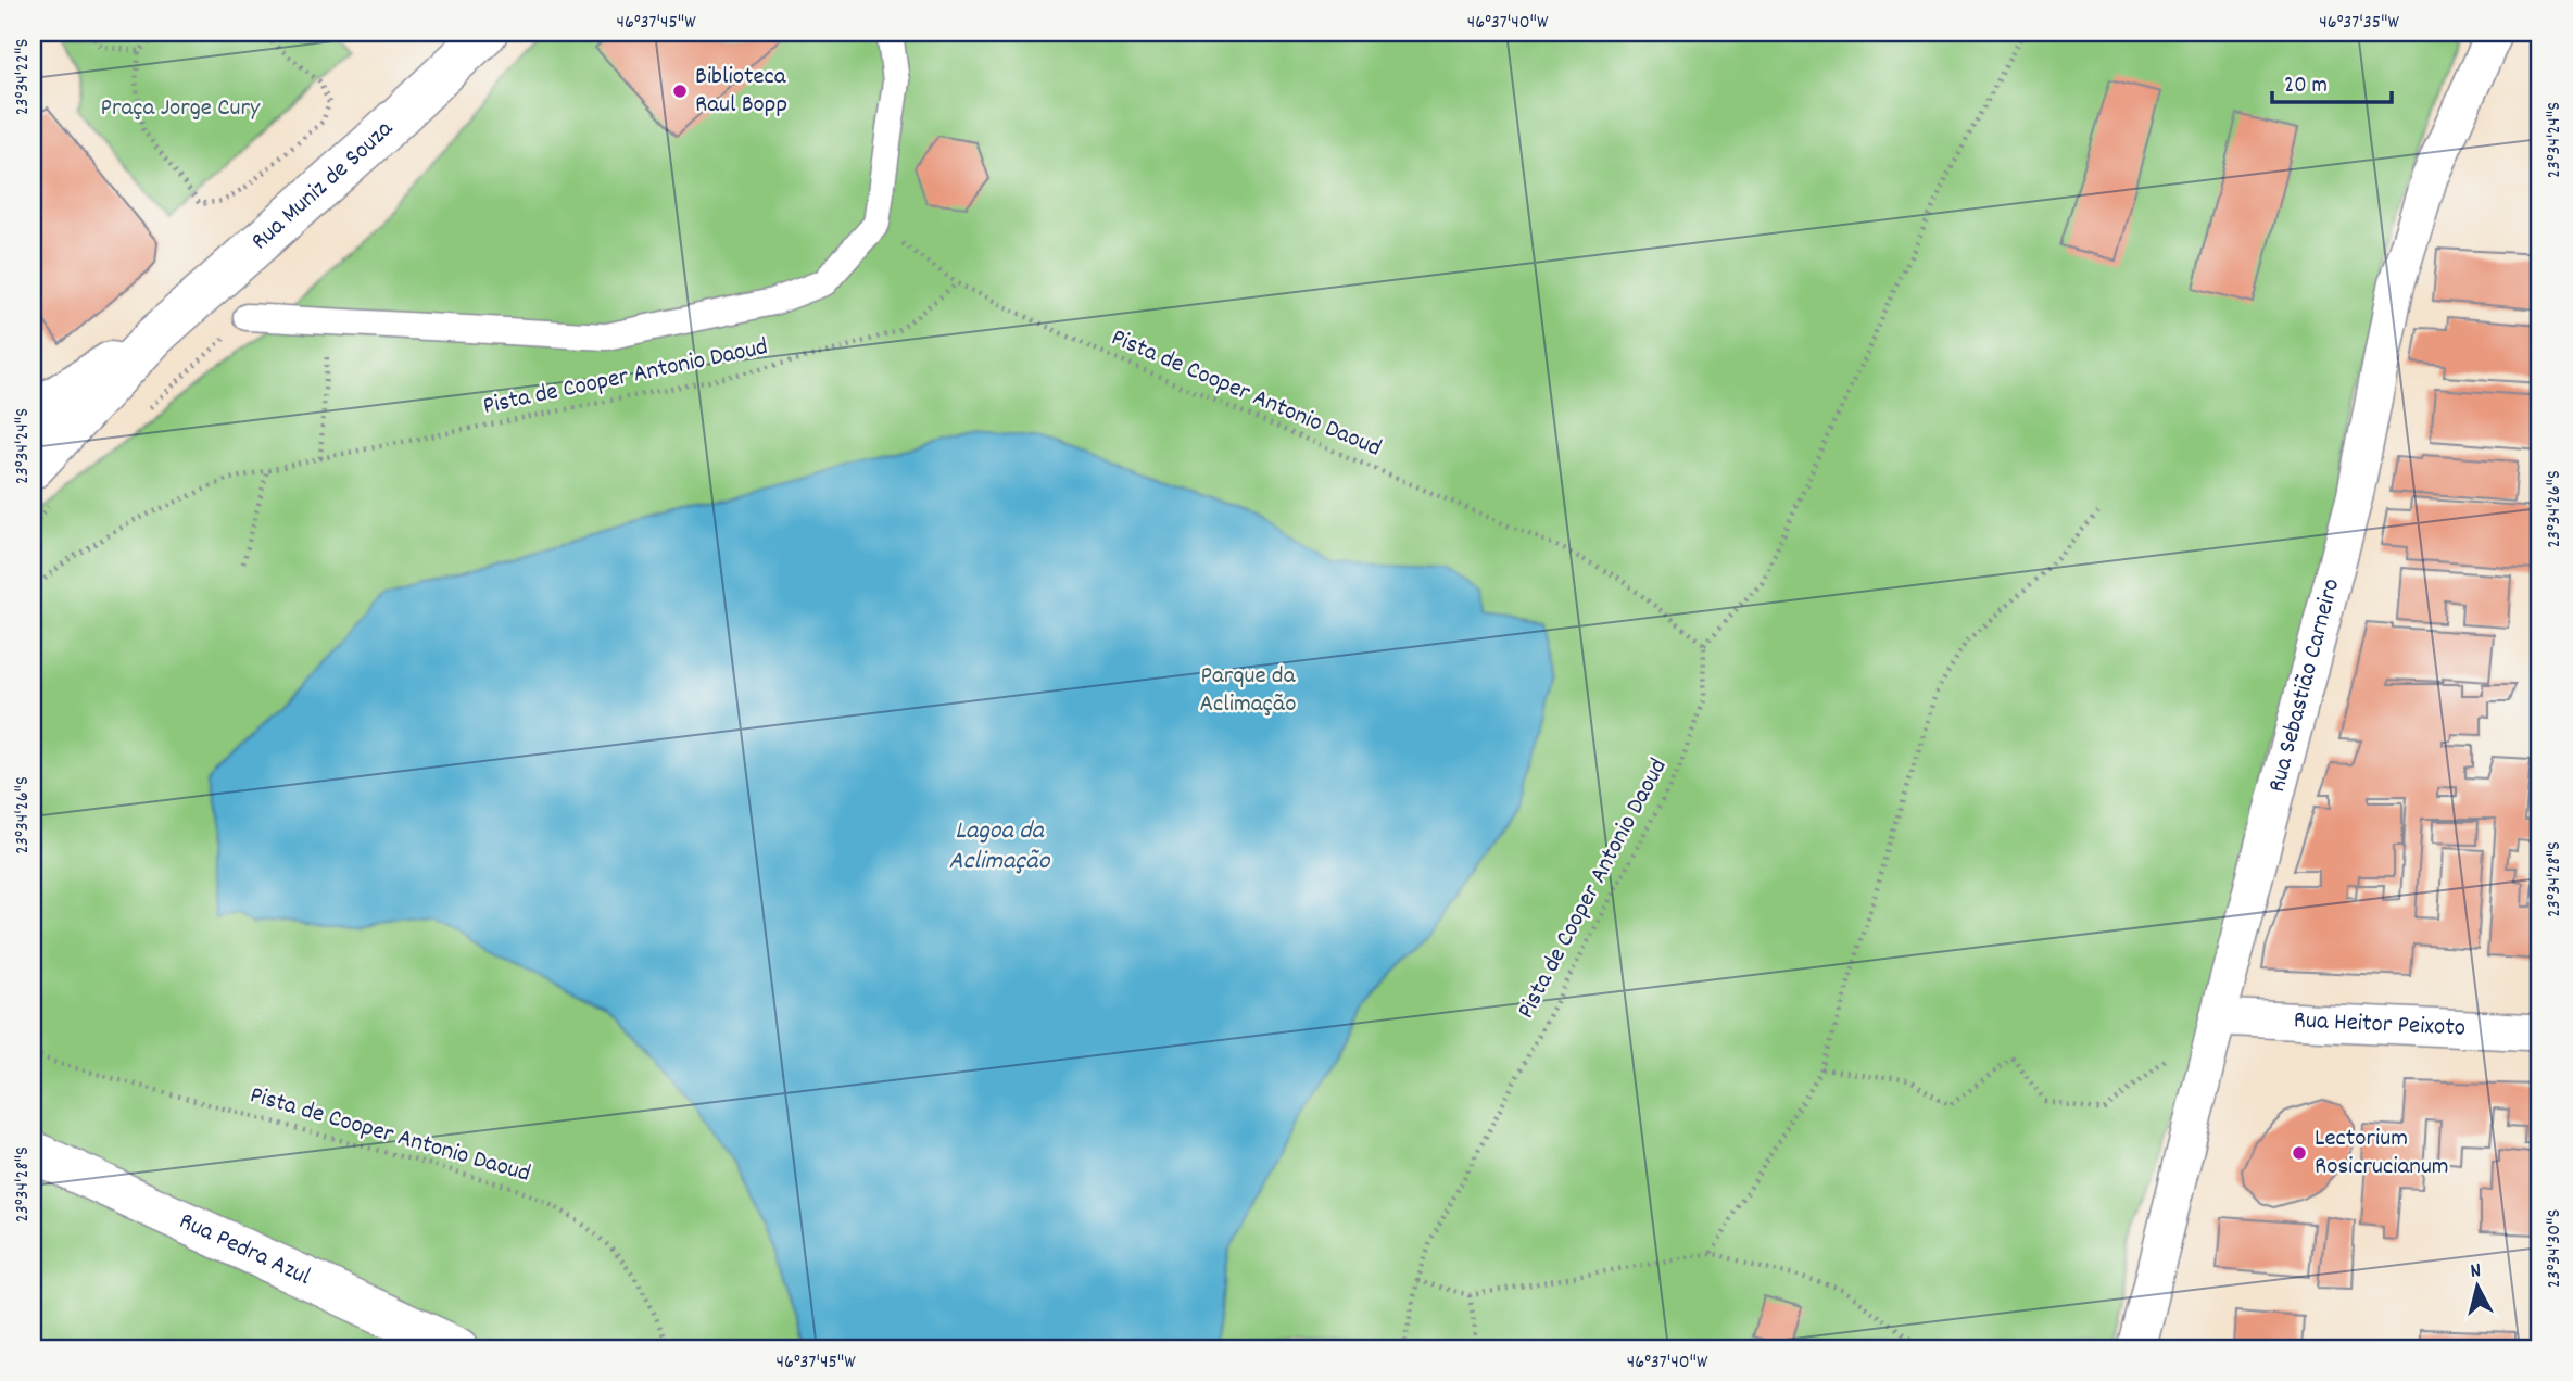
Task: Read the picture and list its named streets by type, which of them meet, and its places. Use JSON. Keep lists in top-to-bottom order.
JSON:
{
  "streets": {
    "street": [
      "Rua Muniz de Souza",
      "Rua Sebastião Carneiro",
      "Rua Heitor Peixoto",
      "Rua Pedra Azul"
    ],
    "path": ["Pista de Cooper Antonio Daoud"]
  },
  "crossings": [
    ["Rua Sebastião Carneiro", "Rua Heitor Peixoto"]
  ],
  "water": ["Lagoa da Aclimação"],
  "parks": ["Praça Jorge Cury", "Parque da Aclimação"],
  "places": ["Biblioteca Raul Bopp", "Lectorium Rosicrucianum"],
  "scale_bar": "20 m",
  "north": "top",
  "coordinates": [
    "46°37'45\"W",
    "46°37'40\"W",
    "46°37'35\"W",
    "23°34'22\"S",
    "23°34'24\"S",
    "23°34'26\"S",
    "23°34'28\"S",
    "23°34'30\"S"
  ]
}
